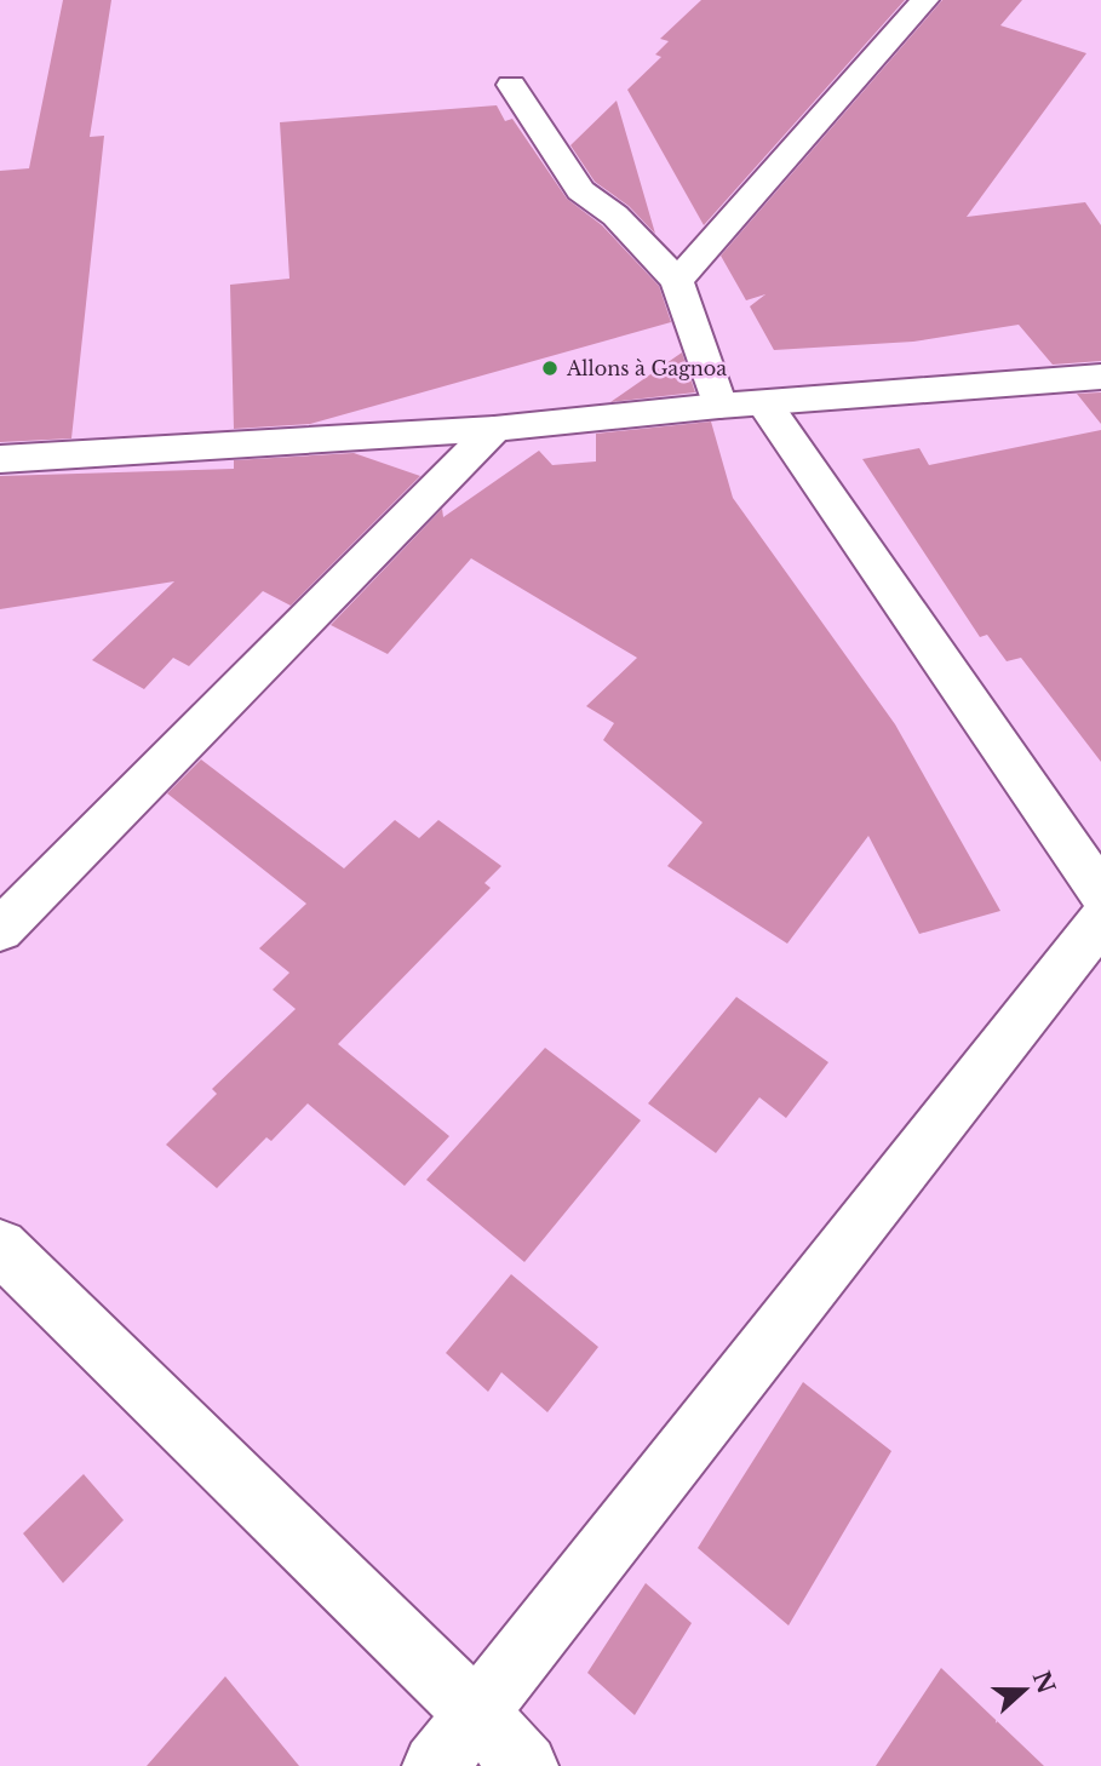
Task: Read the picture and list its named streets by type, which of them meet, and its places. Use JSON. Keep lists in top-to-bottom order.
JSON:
{
  "places": ["Allons à Gagnoa"],
  "north": "right"
}
